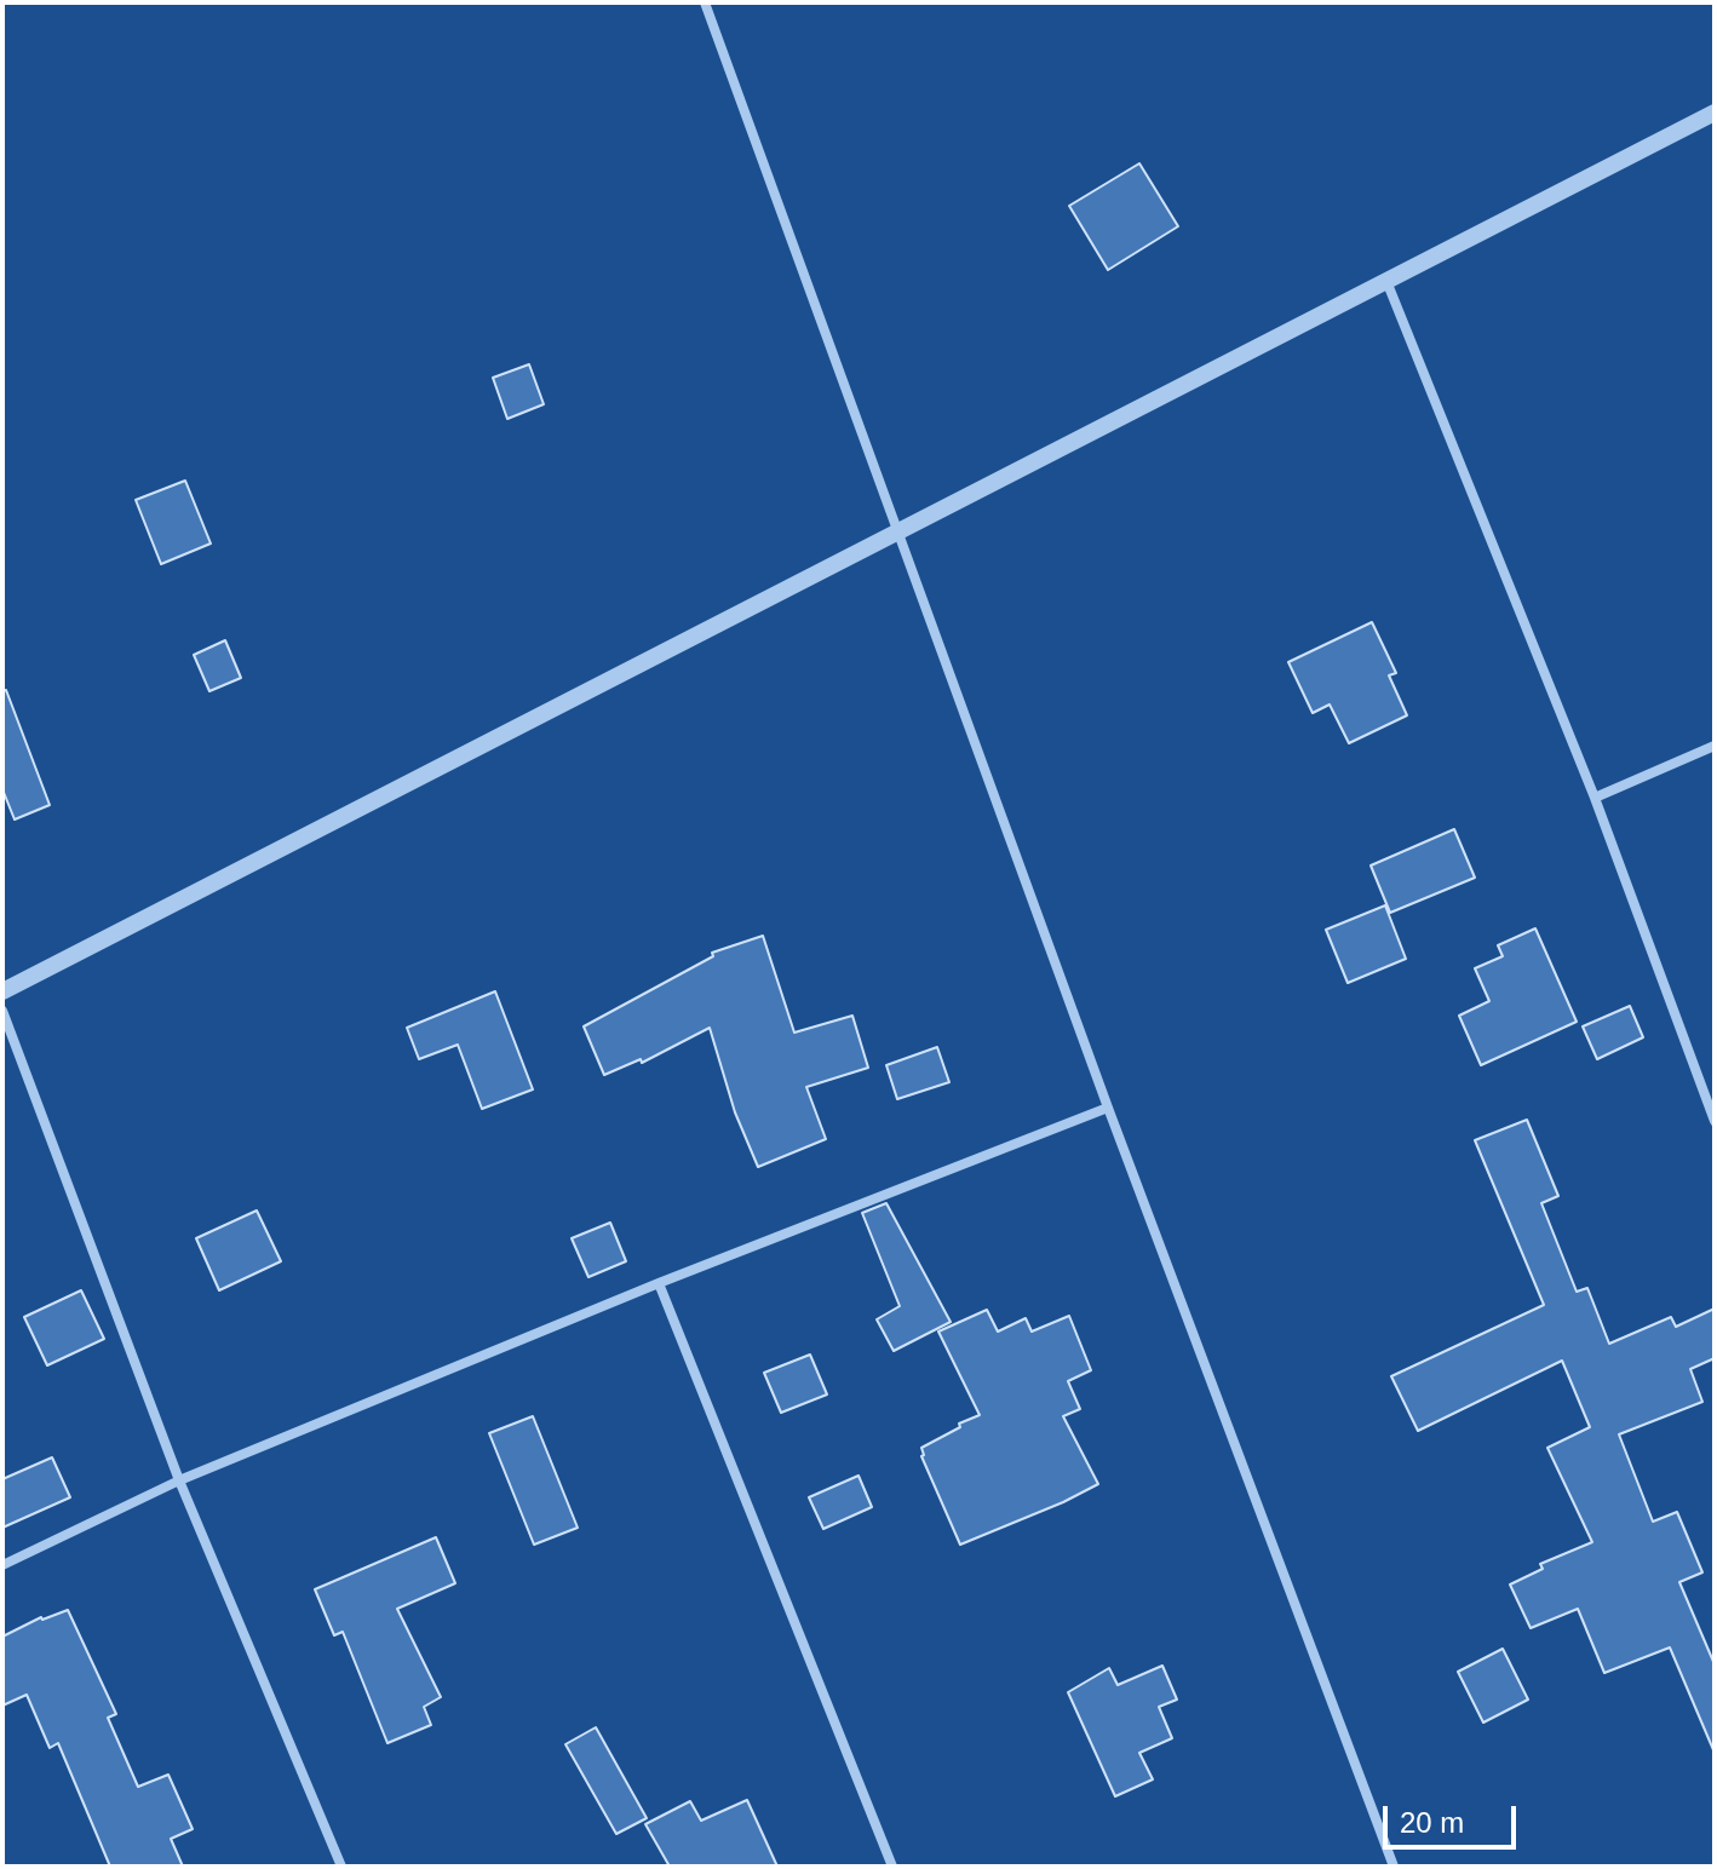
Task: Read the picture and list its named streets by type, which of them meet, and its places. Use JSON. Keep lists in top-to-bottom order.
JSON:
{
  "scale_bar": "20 m"
}
